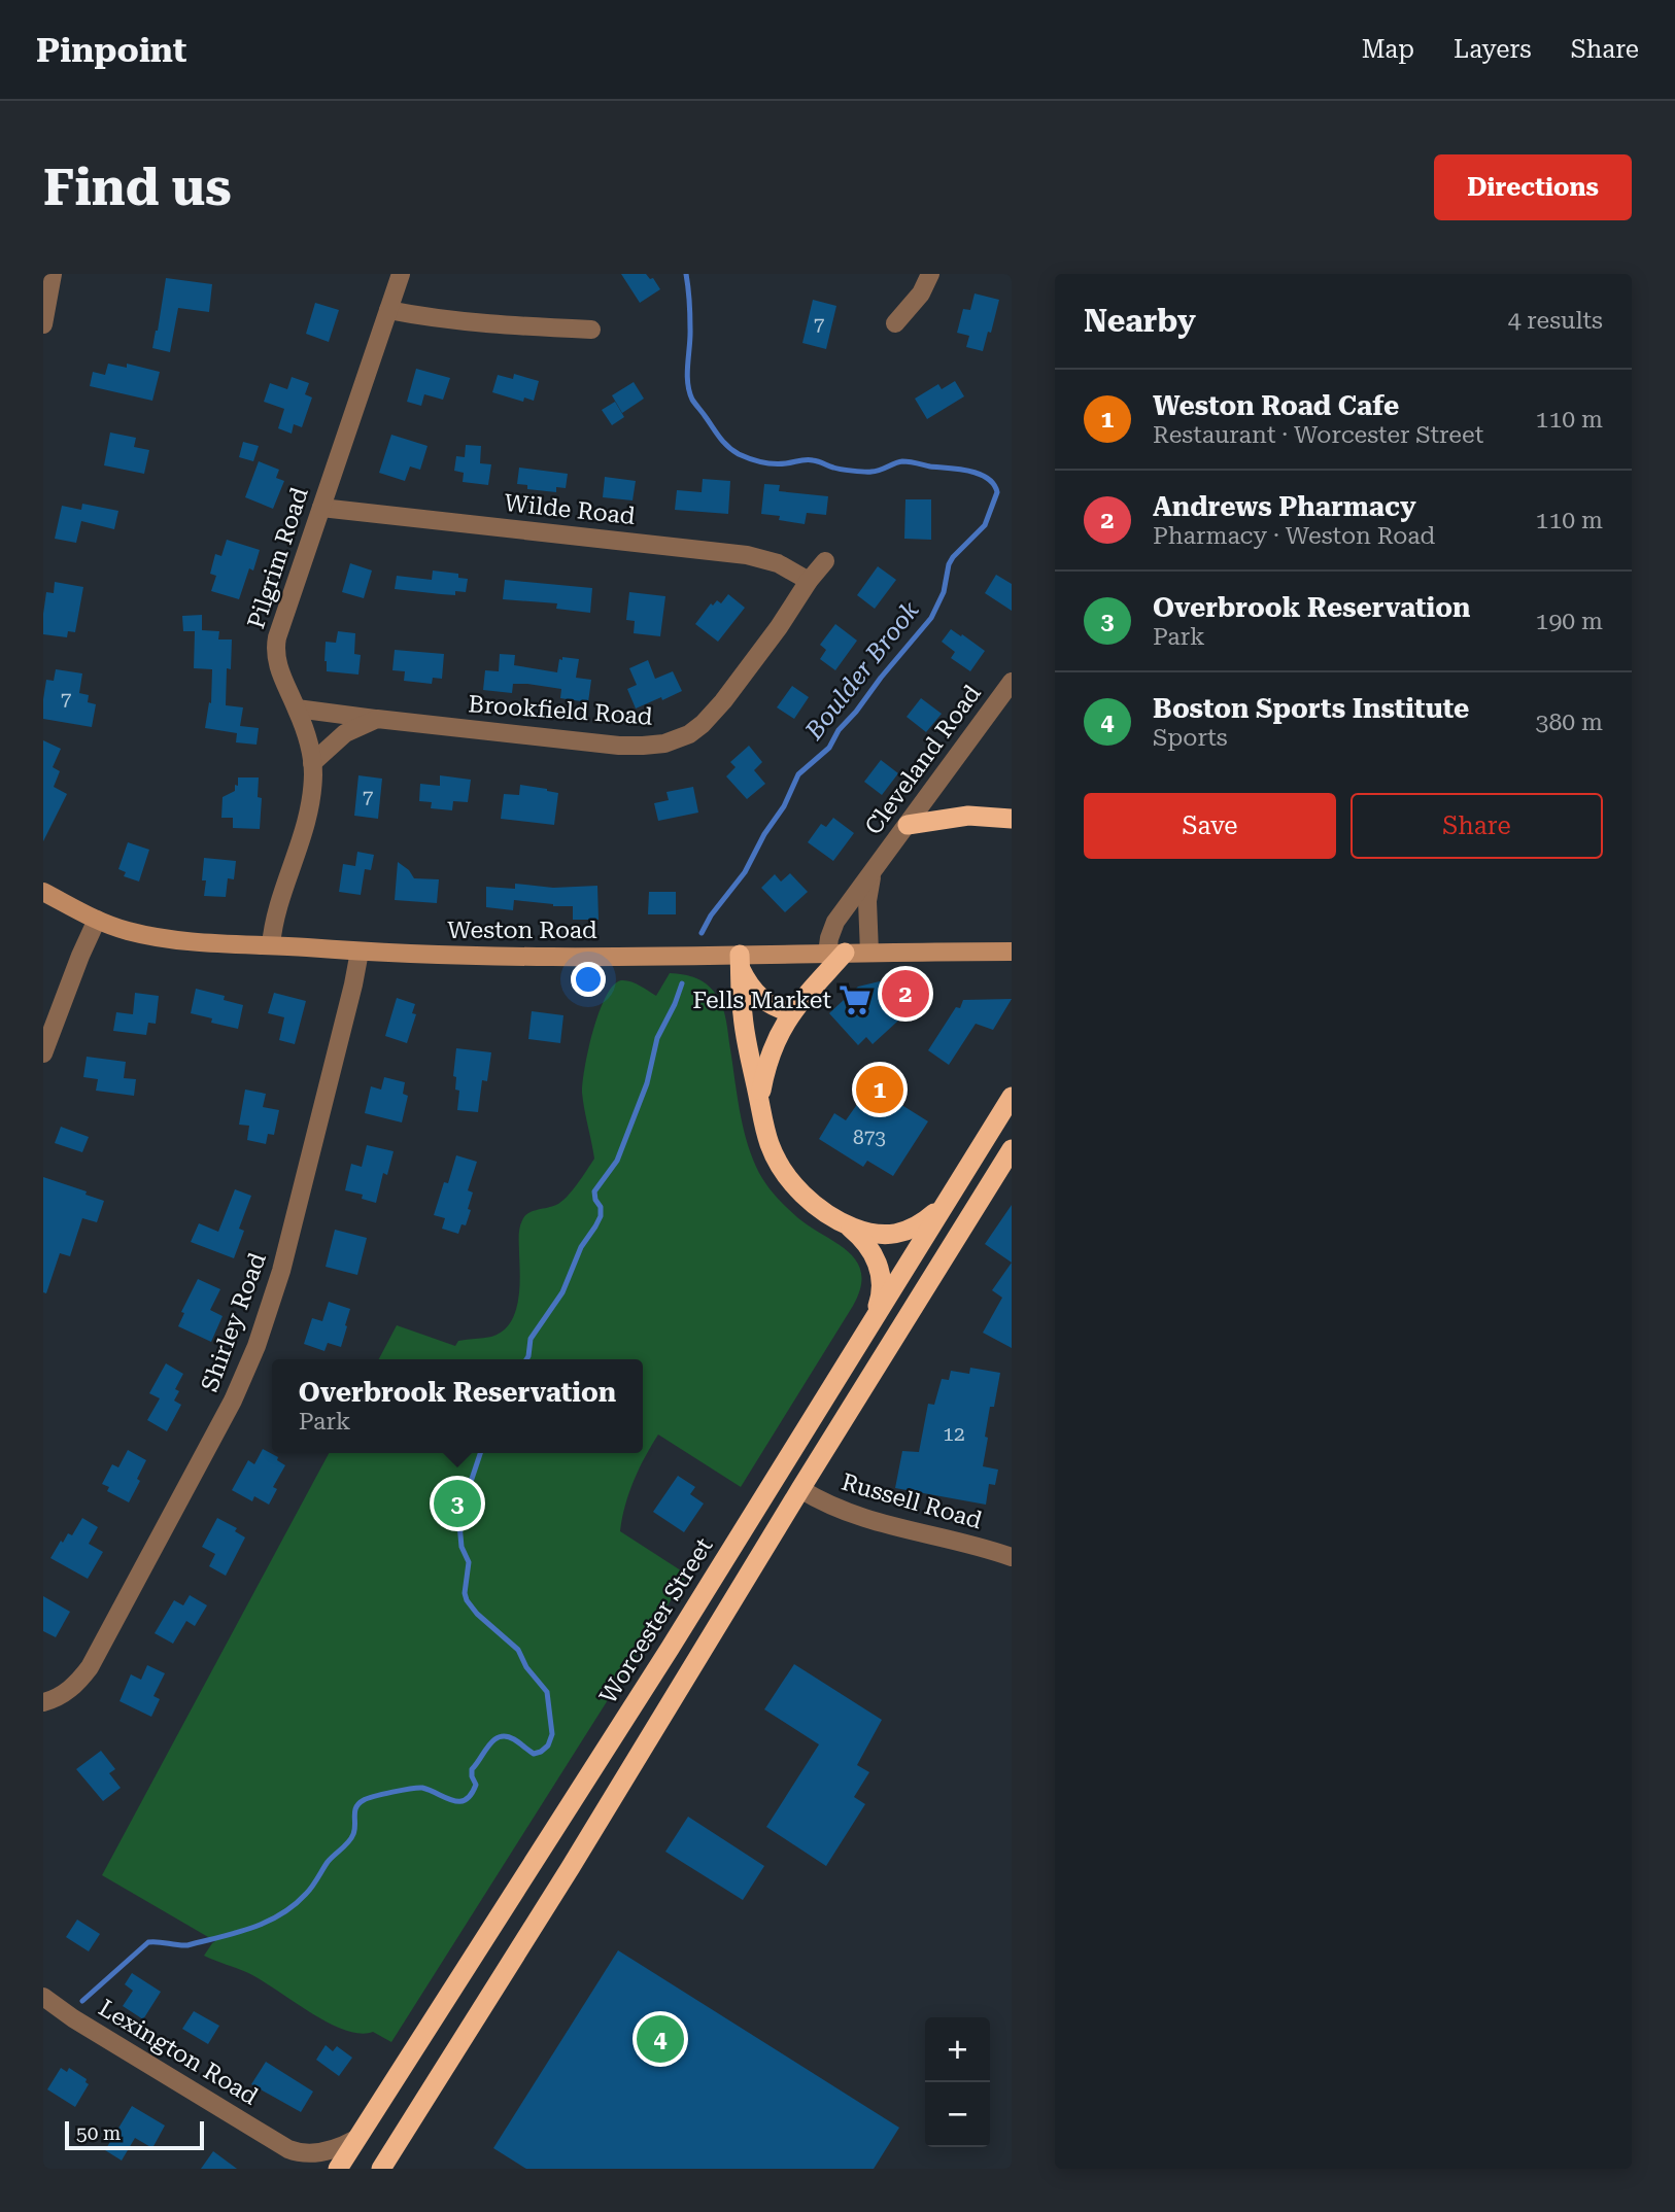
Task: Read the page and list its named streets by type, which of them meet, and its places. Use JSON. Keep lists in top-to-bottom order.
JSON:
{
  "streets": {
    "highway": ["Worcester Street"],
    "main road": ["Weston Road"],
    "street": [
      "Wilde Road",
      "Pilgrim Road",
      "Brookfield Road",
      "Cleveland Road",
      "Shirley Road",
      "Russell Road",
      "Lexington Road"
    ]
  },
  "crossings": [
    ["Wilde Road", "Pilgrim Road"],
    ["Wilde Road", "Brookfield Road"],
    ["Pilgrim Road", "Brookfield Road"],
    ["Pilgrim Road", "Weston Road"],
    ["Cleveland Road", "Weston Road"],
    ["Weston Road", "Shirley Road"],
    ["Worcester Street", "Lexington Road"]
  ],
  "water": ["Boulder Brook"],
  "places": {
    "supermarket": ["Fells Market"]
  },
  "house_numbers": [
    "7",
    "7",
    "7",
    "873",
    "12"
  ],
  "scale_bar": "50 m",
  "page": {
    "header": "Pinpoint",
    "nav": ["Map", "Layers", "Share"],
    "buttons": [
      "Directions",
      ["Save", "Share"]
    ],
    "title": "Find us",
    "heading": ["Nearby", "4 results"],
    "list": [
      {
        "mark": "1",
        "name": "Weston Road Cafe",
        "note": "Restaurant · Worcester Street",
        "value": "110 m"
      },
      {
        "mark": "2",
        "name": "Andrews Pharmacy",
        "note": "Pharmacy · Weston Road",
        "value": "110 m"
      },
      {
        "mark": "3",
        "name": "Overbrook Reservation",
        "note": "Park",
        "value": "190 m"
      },
      {
        "mark": "4",
        "name": "Boston Sports Institute",
        "note": "Sports",
        "value": "380 m"
      }
    ],
    "pins": [
      "2",
      "1",
      "3",
      "4"
    ],
    "popup": ["Overbrook Reservation", "Park"],
    "map_buttons": ["+", "−"],
    "scale": "50 m"
  }
}
